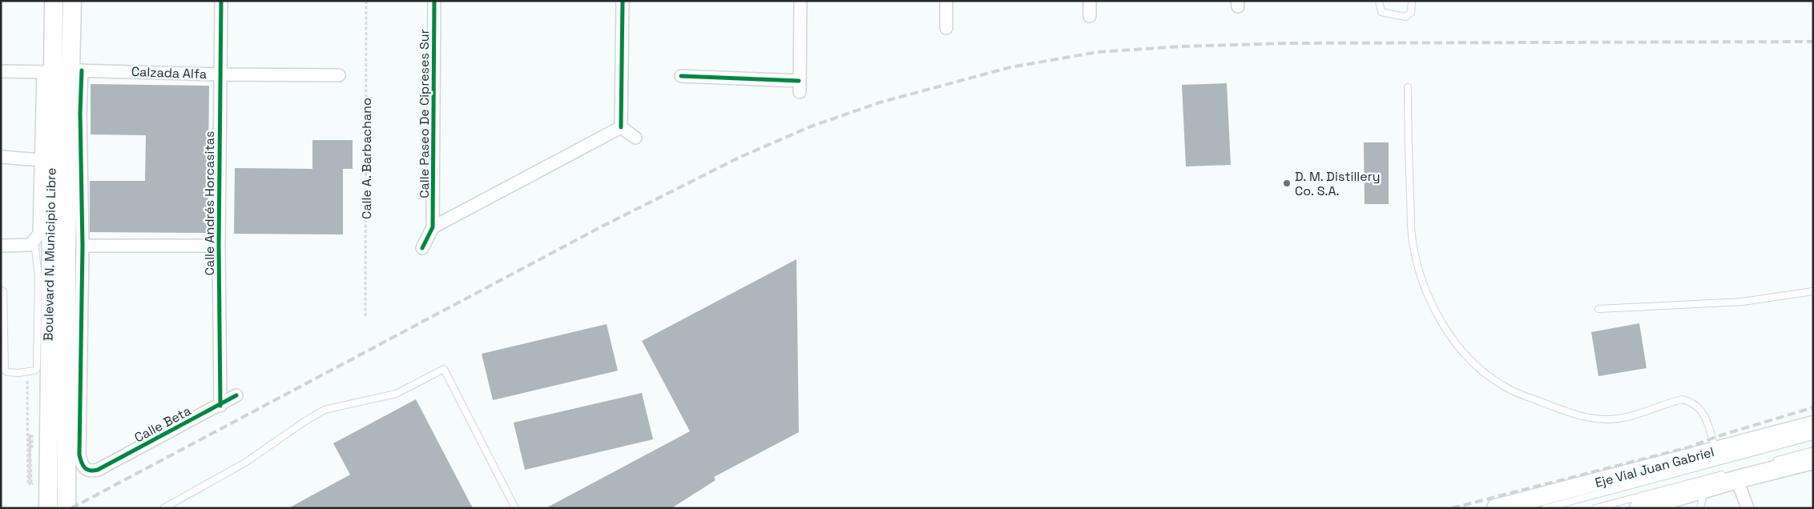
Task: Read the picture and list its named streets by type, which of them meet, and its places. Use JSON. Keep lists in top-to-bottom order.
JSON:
{
  "streets": {
    "main road": ["Boulevard N. Municipio Libre", "Eje Vial Juan Gabriel"],
    "street": [
      "Calzada Alfa",
      "Calle Paseo De Cipreses Sur",
      "Calle Andrés Horcasitas",
      "Calle Beta"
    ],
    "path": ["Calle A. Barbachano"]
  },
  "crossings": [
    ["Calzada Alfa", "Calle Andrés Horcasitas"],
    ["Calzada Alfa", "Boulevard N. Municipio Libre"],
    ["Calle Andrés Horcasitas", "Calle Beta"],
    ["Boulevard N. Municipio Libre", "Calle Beta"]
  ],
  "places": ["D. M. Distillery Co. S.A."]
}
